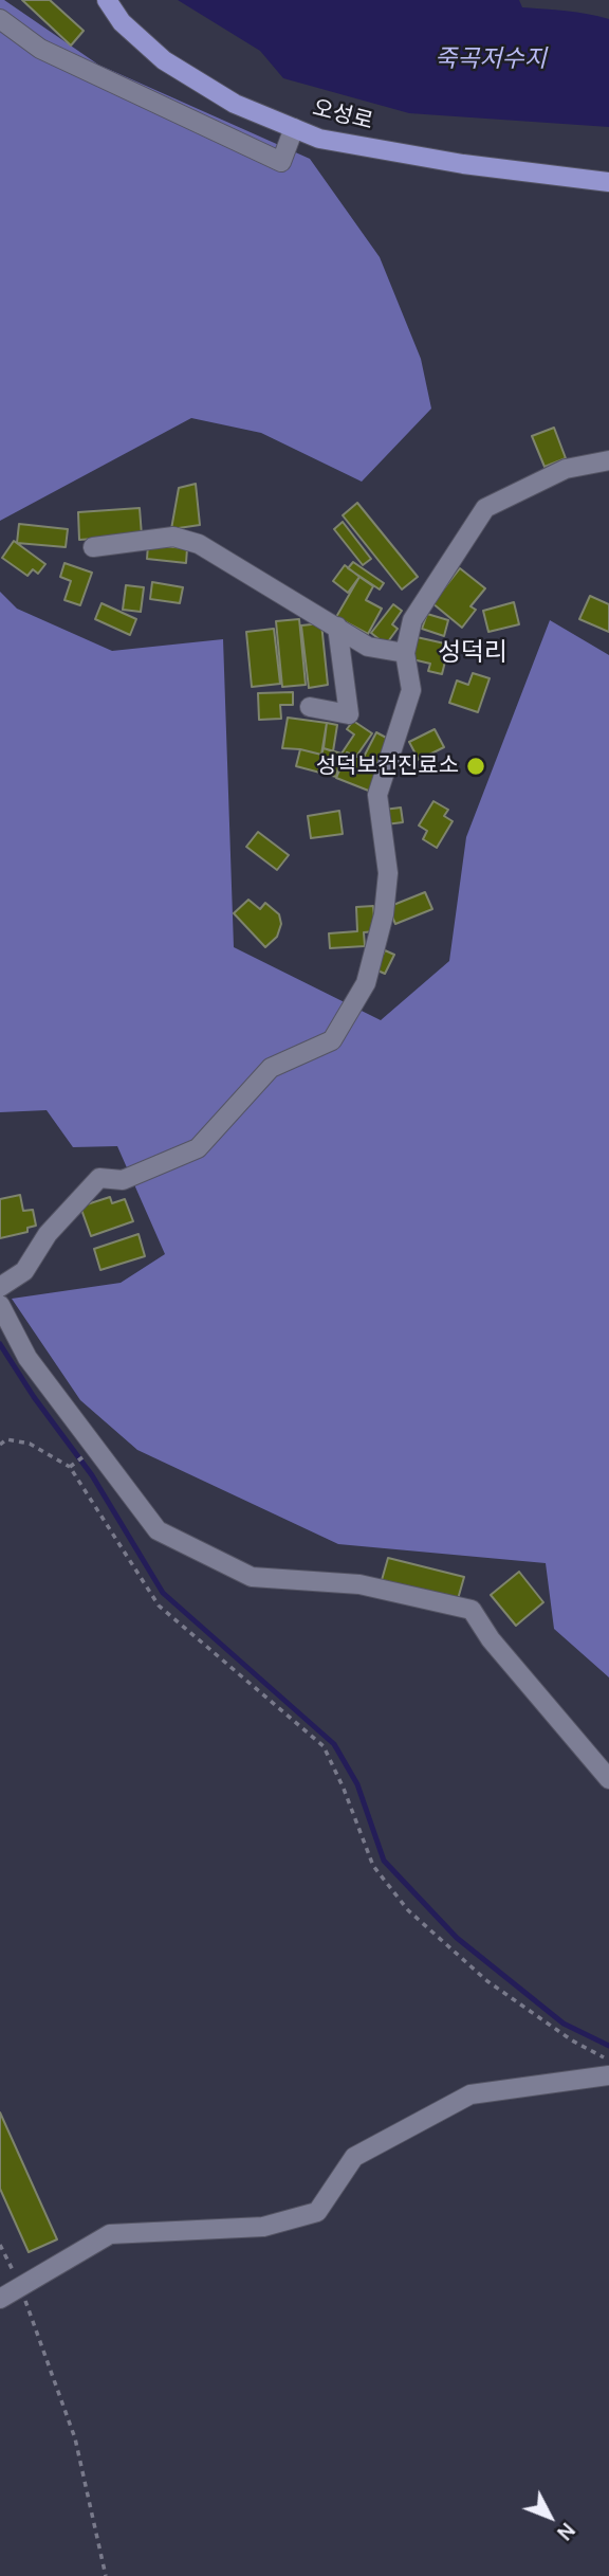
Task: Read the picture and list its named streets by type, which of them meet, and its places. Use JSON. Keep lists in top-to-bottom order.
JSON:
{
  "streets": {
    "main road": ["오성로"]
  },
  "districts": ["성덕리"],
  "water": ["죽곡저수지"],
  "places": ["성덕보건진료소"],
  "north": "bottom right"
}
